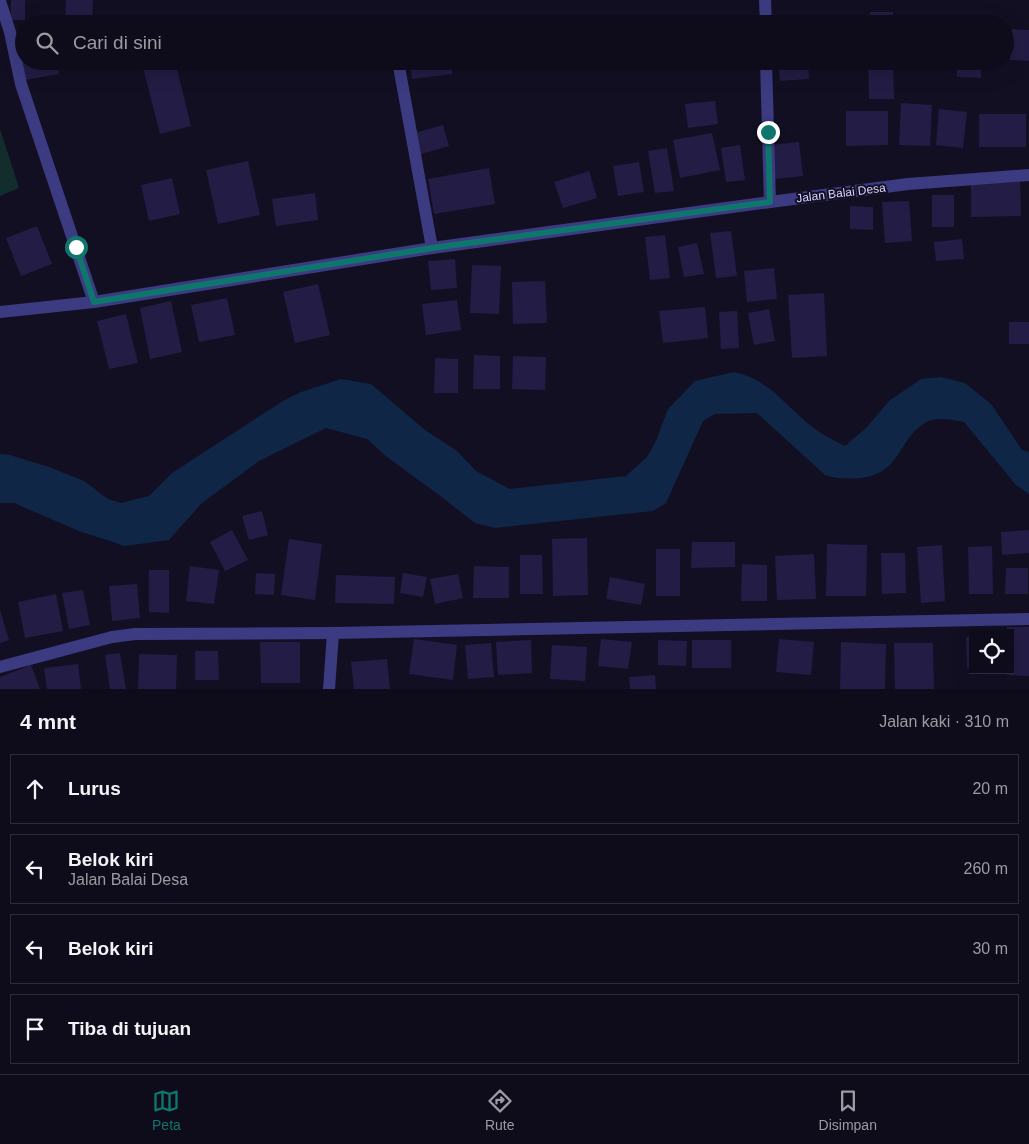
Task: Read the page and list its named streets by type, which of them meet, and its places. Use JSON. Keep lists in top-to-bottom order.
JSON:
{
  "streets": {
    "street": ["Jalan Balai Desa"]
  },
  "page": {
    "search": "Cari di sini",
    "heading": ["4 mnt", "Jalan kaki · 310 m"],
    "list": [
      ["Lurus", "20 m"],
      ["Belok kiri", "Jalan Balai Desa", "260 m"],
      ["Belok kiri", "30 m"],
      "Tiba di tujuan"
    ],
    "nav": ["Peta", "Rute", "Disimpan"]
  }
}
